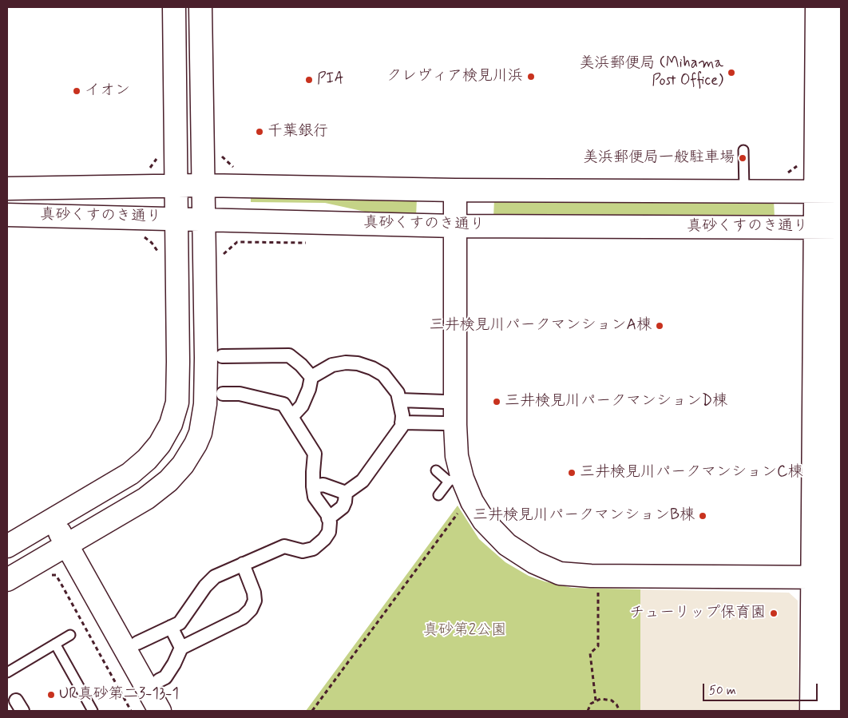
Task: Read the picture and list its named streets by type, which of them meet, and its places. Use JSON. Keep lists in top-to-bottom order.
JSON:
{
  "streets": {
    "street": ["真砂くすのき通り"]
  },
  "parks": ["真砂第2公園"],
  "places": [
    "美浜郵便局 (Mihama Post Office)",
    "クレヴィア検見川浜",
    "PIA",
    "イオン",
    "千葉銀行",
    "美浜郵便局一般駐車場",
    "三井検見川パークマンションA棟",
    "三井検見川パークマンションD棟",
    "三井検見川パークマンションC棟",
    "三井検見川パークマンションB棟",
    "チューリップ保育園",
    "UR真砂第二3-13-1"
  ],
  "scale_bar": "50 m"
}
